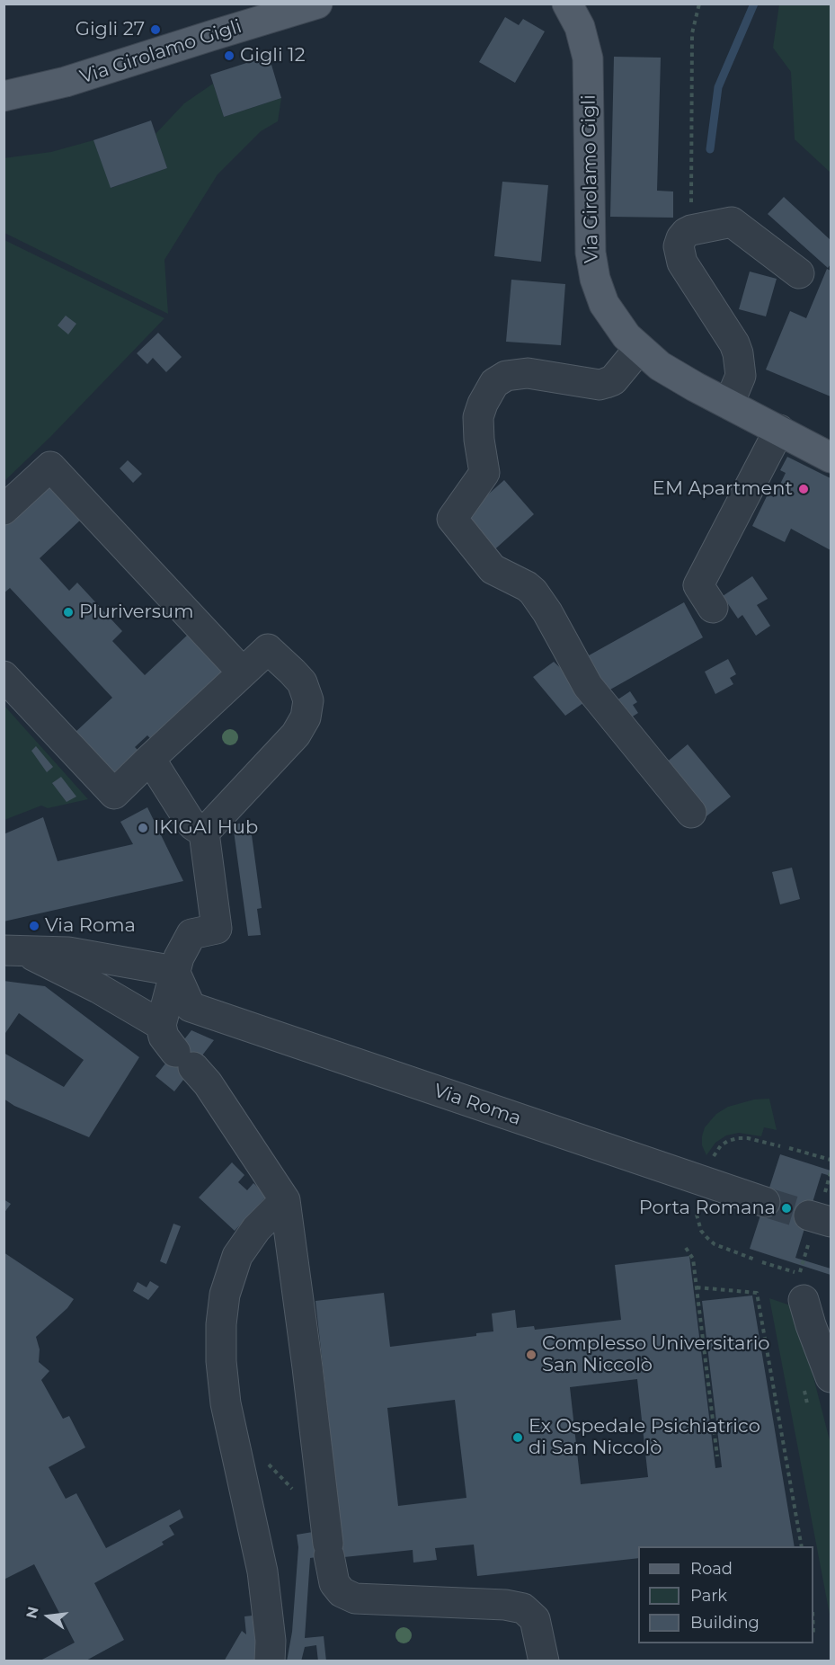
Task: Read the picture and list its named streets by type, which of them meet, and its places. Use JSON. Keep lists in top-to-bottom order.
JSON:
{
  "streets": {
    "main road": ["Via Girolamo Gigli"],
    "street": ["Via Roma"]
  },
  "places": [
    "Gigli 27",
    "Gigli 12",
    "EM Apartment",
    "Pluriversum",
    "IKIGAI Hub",
    "Via Roma",
    "Porta Romana",
    "Complesso Universitario San Niccolò",
    "Ex Ospedale Psichiatrico di San Niccolò"
  ],
  "legend": ["Road", "Park", "Building"],
  "north": "left"
}
